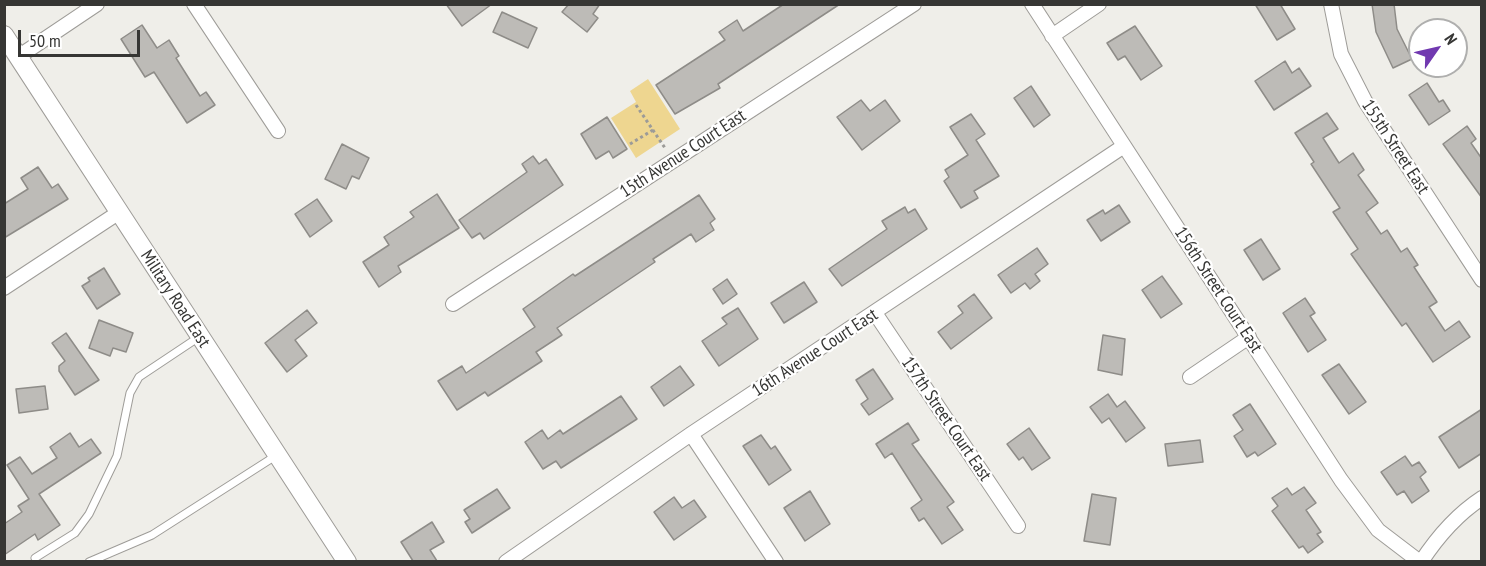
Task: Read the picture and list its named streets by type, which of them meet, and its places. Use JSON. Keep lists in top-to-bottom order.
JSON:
{
  "streets": {
    "street": [
      "155th Street East",
      "15th Avenue Court East",
      "156th Street Court East",
      "Military Road East",
      "16th Avenue Court East",
      "157th Street Court East"
    ]
  },
  "crossings": [
    ["156th Street Court East", "16th Avenue Court East"],
    ["16th Avenue Court East", "157th Street Court East"]
  ],
  "scale_bar": "50 m",
  "north": "top right"
}
